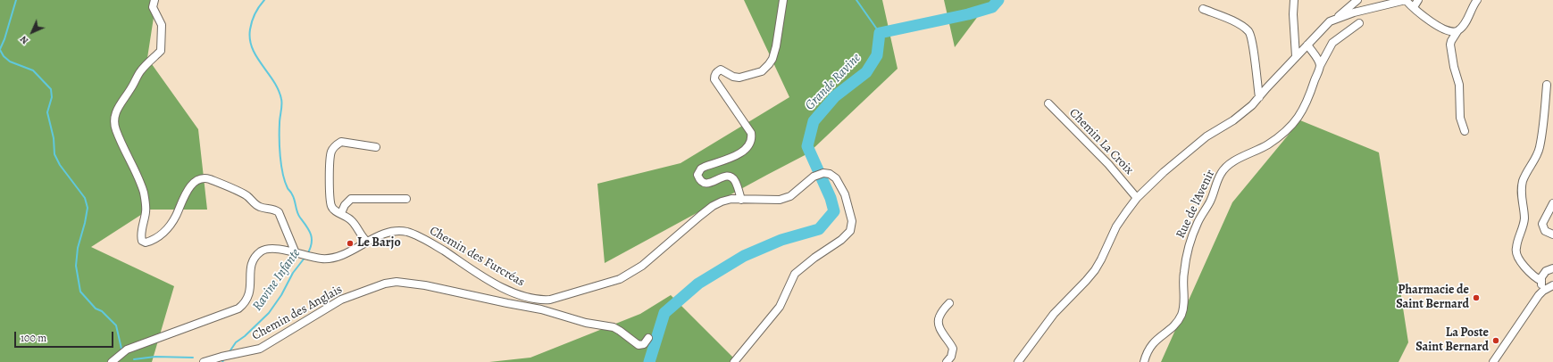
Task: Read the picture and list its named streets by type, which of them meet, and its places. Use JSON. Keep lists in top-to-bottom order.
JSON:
{
  "streets": {
    "street": [
      "Chemin La Croix",
      "Rue de l'Avenir",
      "Chemin des Furcréas",
      "Chemin des Anglais"
    ]
  },
  "crossings": [
    ["Chemin des Furcréas", "Chemin des Anglais"]
  ],
  "water": ["Grande Ravine", "Ravine Infante"],
  "places": ["Le Barjo", "Pharmacie de Saint Bernard", "La Poste Saint Bernard"],
  "scale_bar": "100 m",
  "north": "bottom left"
}
